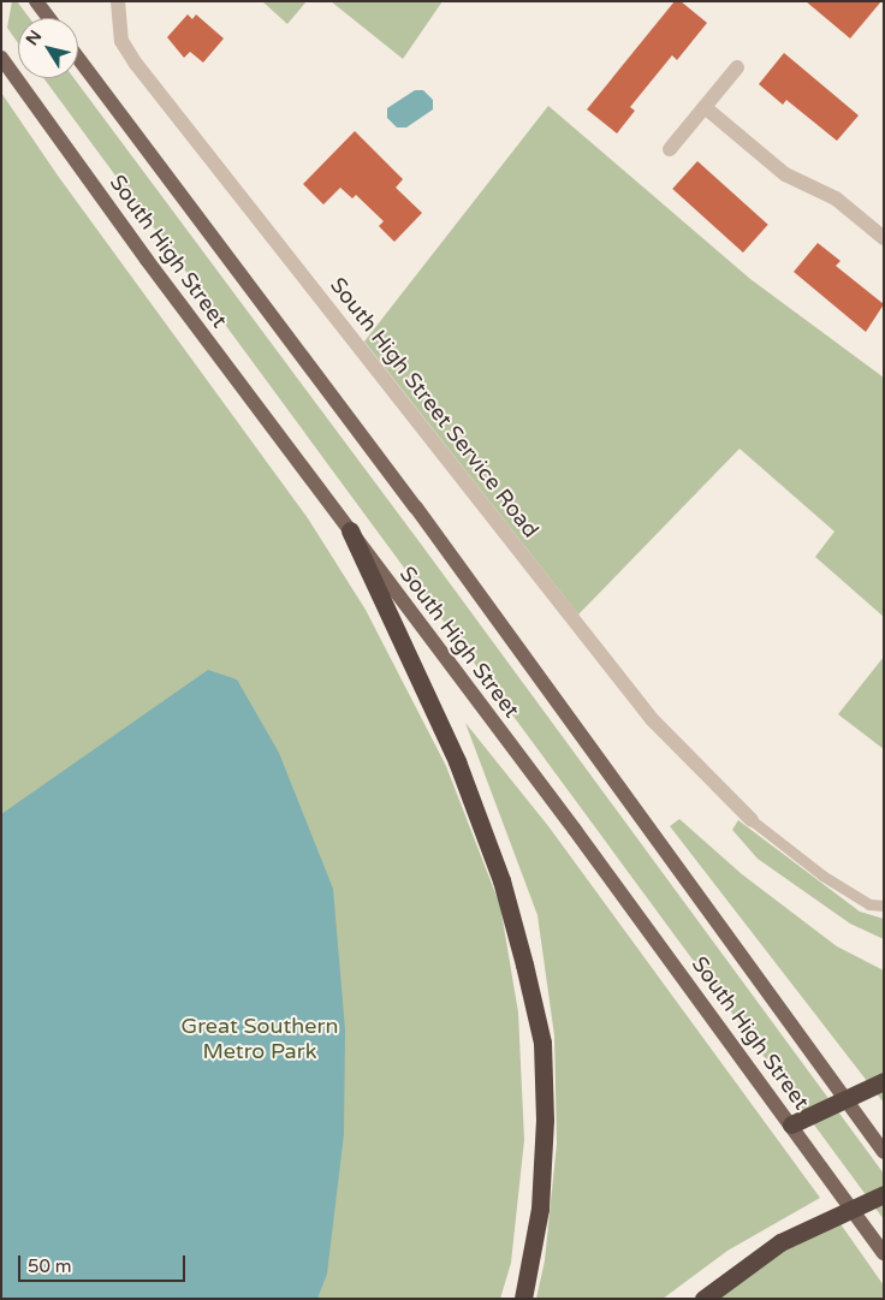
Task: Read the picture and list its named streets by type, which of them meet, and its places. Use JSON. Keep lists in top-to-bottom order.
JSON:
{
  "streets": {
    "main road": ["South High Street"],
    "street": ["South High Street Service Road"]
  },
  "parks": ["Great Southern Metro Park"],
  "scale_bar": "50 m",
  "north": "top left"
}
